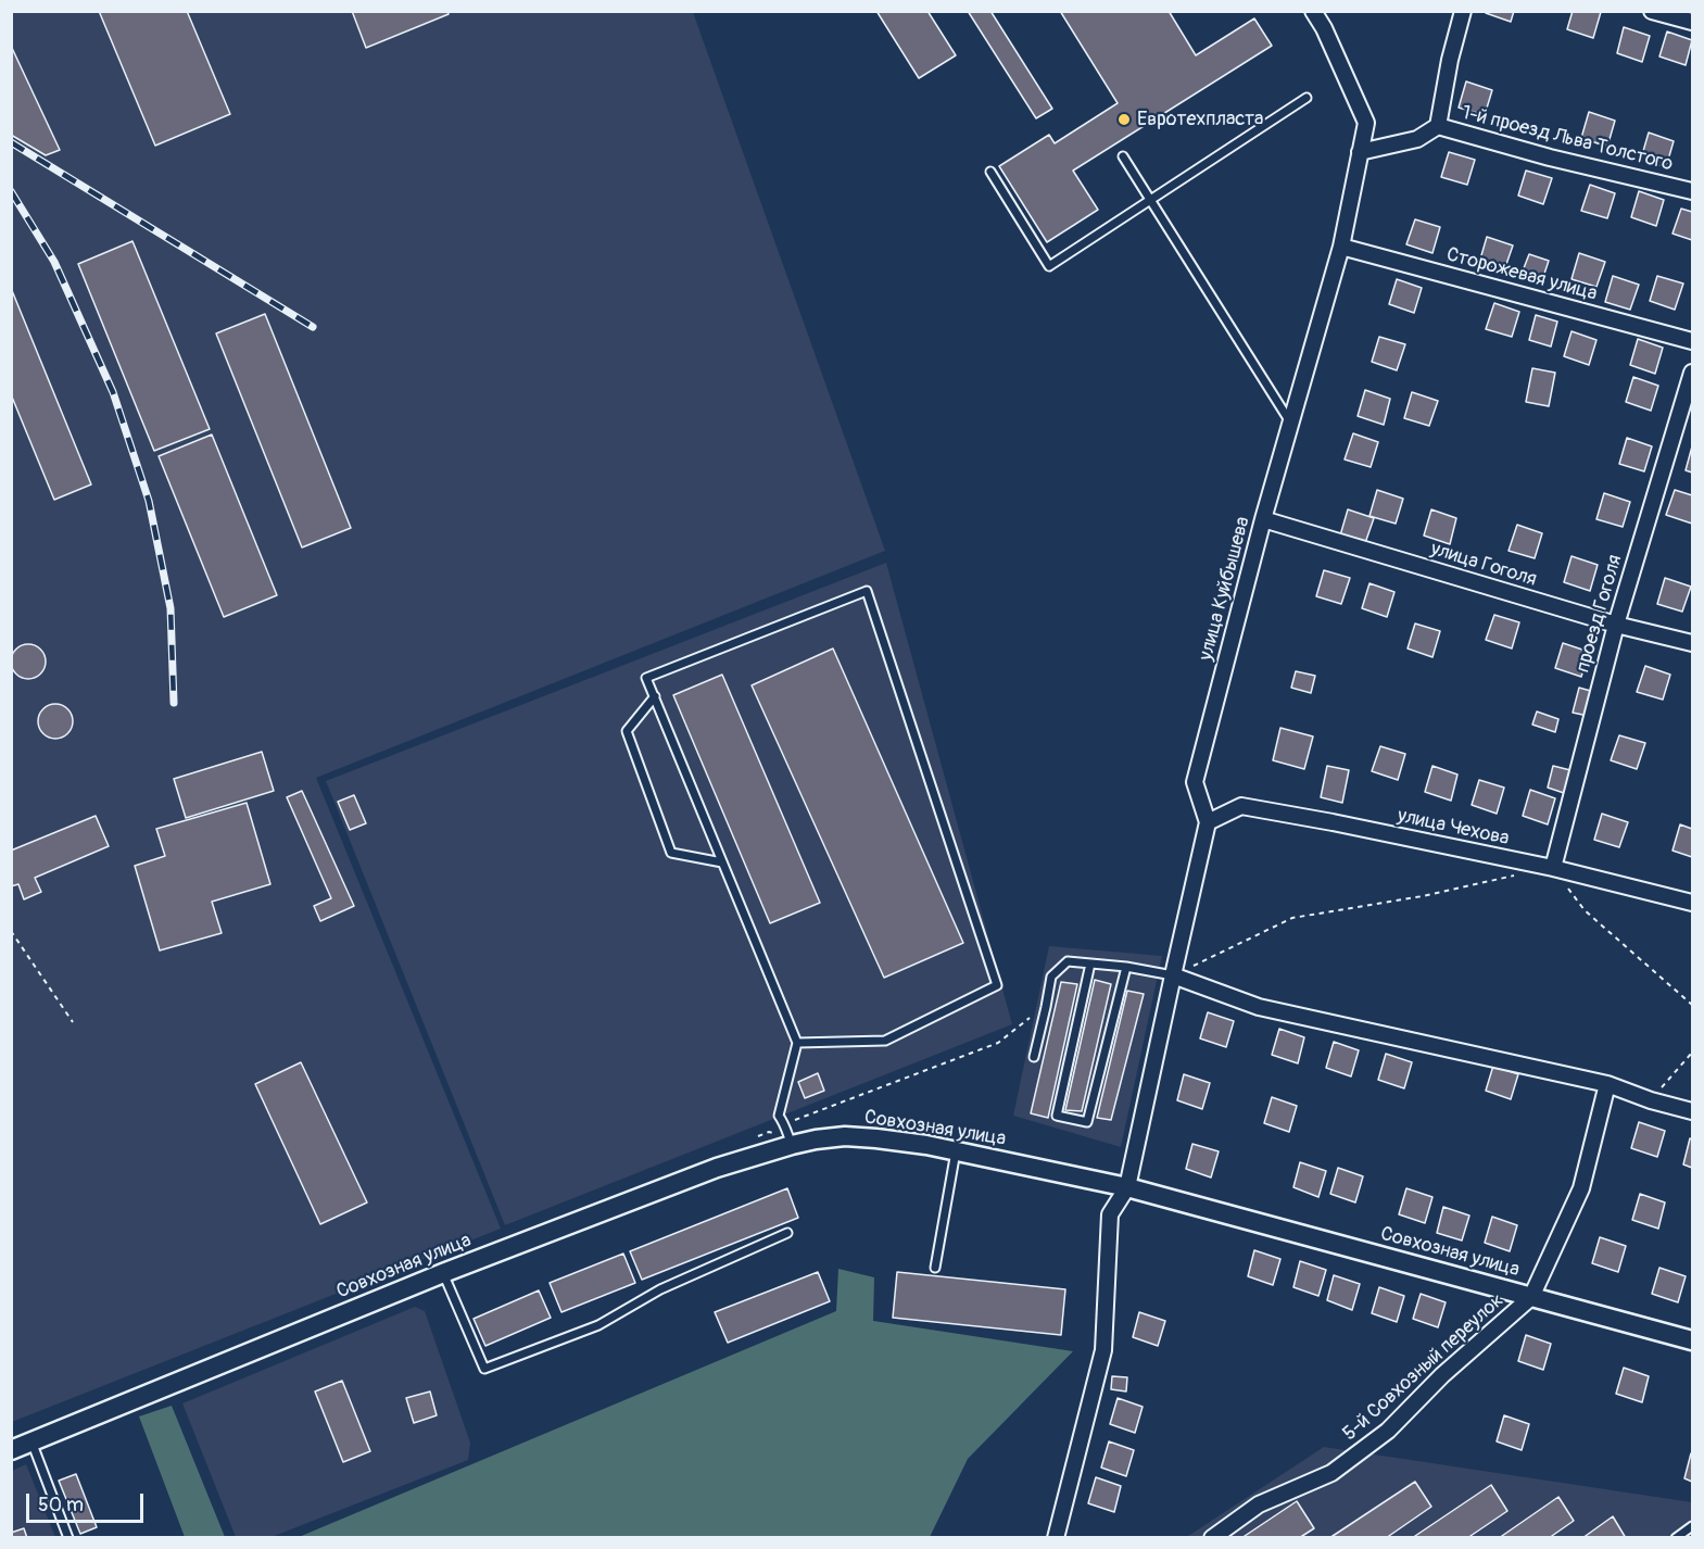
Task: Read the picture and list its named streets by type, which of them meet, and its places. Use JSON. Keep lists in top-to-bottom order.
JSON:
{
  "streets": {
    "street": [
      "1-й проезд Льва Толстого",
      "Сторожевая улица",
      "улица Гоголя",
      "улица Куйбышева",
      "проезд Гоголя",
      "улица Чехова",
      "Совхозная улица",
      "5-й Совхозный переулок"
    ]
  },
  "crossings": [
    ["1-й проезд Льва Толстого", "улица Куйбышева"],
    ["Сторожевая улица", "улица Куйбышева"],
    ["улица Гоголя", "улица Куйбышева"],
    ["улица Гоголя", "проезд Гоголя"],
    ["улица Куйбышева", "улица Чехова"],
    ["проезд Гоголя", "улица Чехова"],
    ["Совхозная улица", "5-й Совхозный переулок"]
  ],
  "places": ["Евротехпласта"],
  "scale_bar": "50 m"
}
